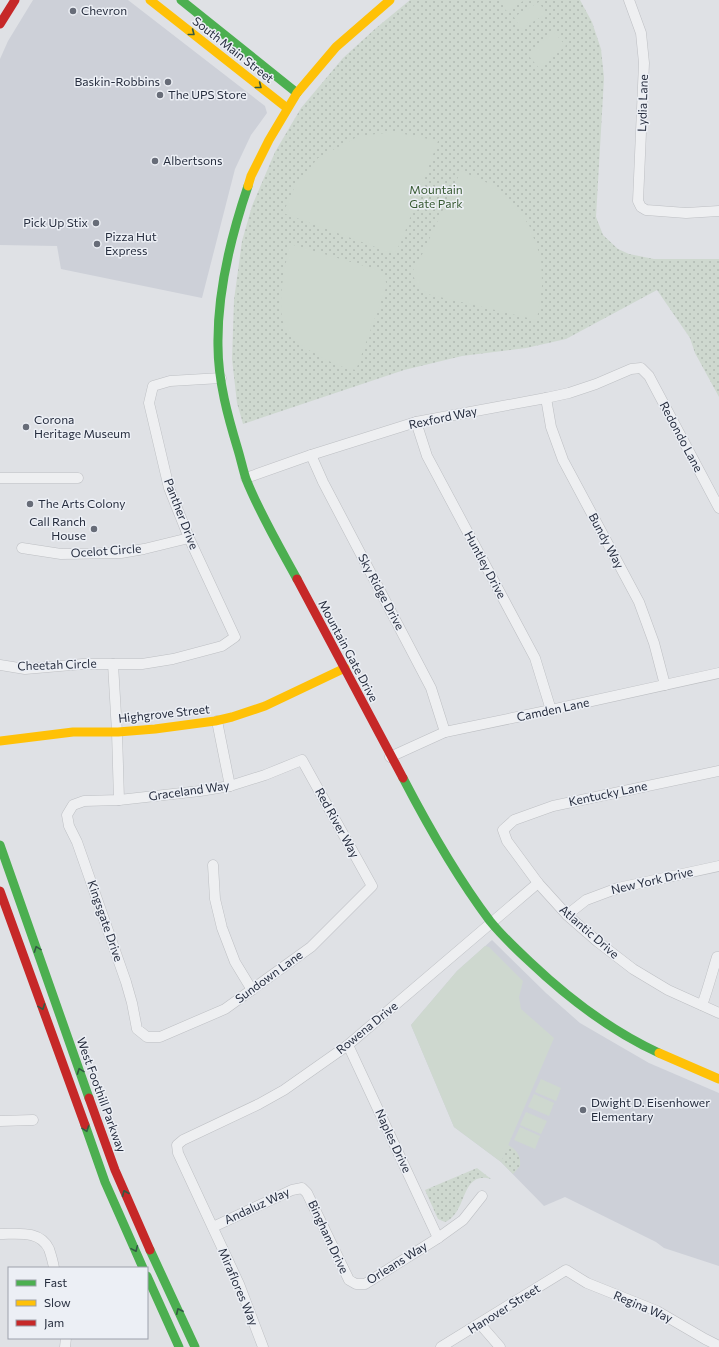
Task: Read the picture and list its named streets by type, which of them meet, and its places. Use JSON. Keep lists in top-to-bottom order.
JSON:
{
  "streets": {
    "main road": [
      "South Main Street",
      "Mountain Gate Drive",
      "Highgrove Street",
      "West Foothill Parkway"
    ],
    "street": [
      "Lydia Lane",
      "Rexford Way",
      "Redondo Lane",
      "Panther Drive",
      "Bundy Way",
      "Ocelot Circle",
      "Huntley Drive",
      "Sky Ridge Drive",
      "Cheetah Circle",
      "Camden Lane",
      "Graceland Way",
      "Kentucky Lane",
      "Red River Way",
      "New York Drive",
      "Kingsgate Drive",
      "Atlantic Drive",
      "Sundown Lane",
      "Rowena Drive",
      "Naples Drive",
      "Andaluz Way",
      "Bingham Drive",
      "Orleans Way",
      "Miraflores Way",
      "Regina Way",
      "Hanover Street"
    ]
  },
  "crossings": [
    ["South Main Street", "Mountain Gate Drive"],
    ["Rexford Way", "Redondo Lane"],
    ["Rexford Way", "Bundy Way"],
    ["Rexford Way", "Huntley Drive"],
    ["Rexford Way", "Sky Ridge Drive"],
    ["Rexford Way", "Mountain Gate Drive"],
    ["Panther Drive", "Ocelot Circle"],
    ["Panther Drive", "Mountain Gate Drive"],
    ["Panther Drive", "Cheetah Circle"],
    ["Bundy Way", "Camden Lane"],
    ["Huntley Drive", "Camden Lane"],
    ["Sky Ridge Drive", "Camden Lane"],
    ["Mountain Gate Drive", "Camden Lane"],
    ["Mountain Gate Drive", "Highgrove Street"],
    ["Mountain Gate Drive", "Rowena Drive"],
    ["Graceland Way", "Red River Way"],
    ["Graceland Way", "Kingsgate Drive"],
    ["Kentucky Lane", "Atlantic Drive"],
    ["Red River Way", "Sundown Lane"],
    ["New York Drive", "Atlantic Drive"],
    ["Kingsgate Drive", "Sundown Lane"],
    ["Atlantic Drive", "Rowena Drive"],
    ["Rowena Drive", "Naples Drive"],
    ["Rowena Drive", "Miraflores Way"],
    ["Naples Drive", "Orleans Way"],
    ["Andaluz Way", "Bingham Drive"],
    ["Andaluz Way", "Miraflores Way"],
    ["Bingham Drive", "Orleans Way"],
    ["Regina Way", "Hanover Street"]
  ],
  "parks": ["Mountain Gate Park"],
  "places": [
    "Chevron",
    "Baskin-Robbins",
    "The UPS Store",
    "Albertsons",
    "Pick Up Stix",
    "Pizza Hut Express",
    "Corona Heritage Museum",
    "The Arts Colony",
    "Call Ranch House",
    "Dwight D. Eisenhower Elementary"
  ],
  "legend": ["Fast", "Slow", "Jam"]
}
